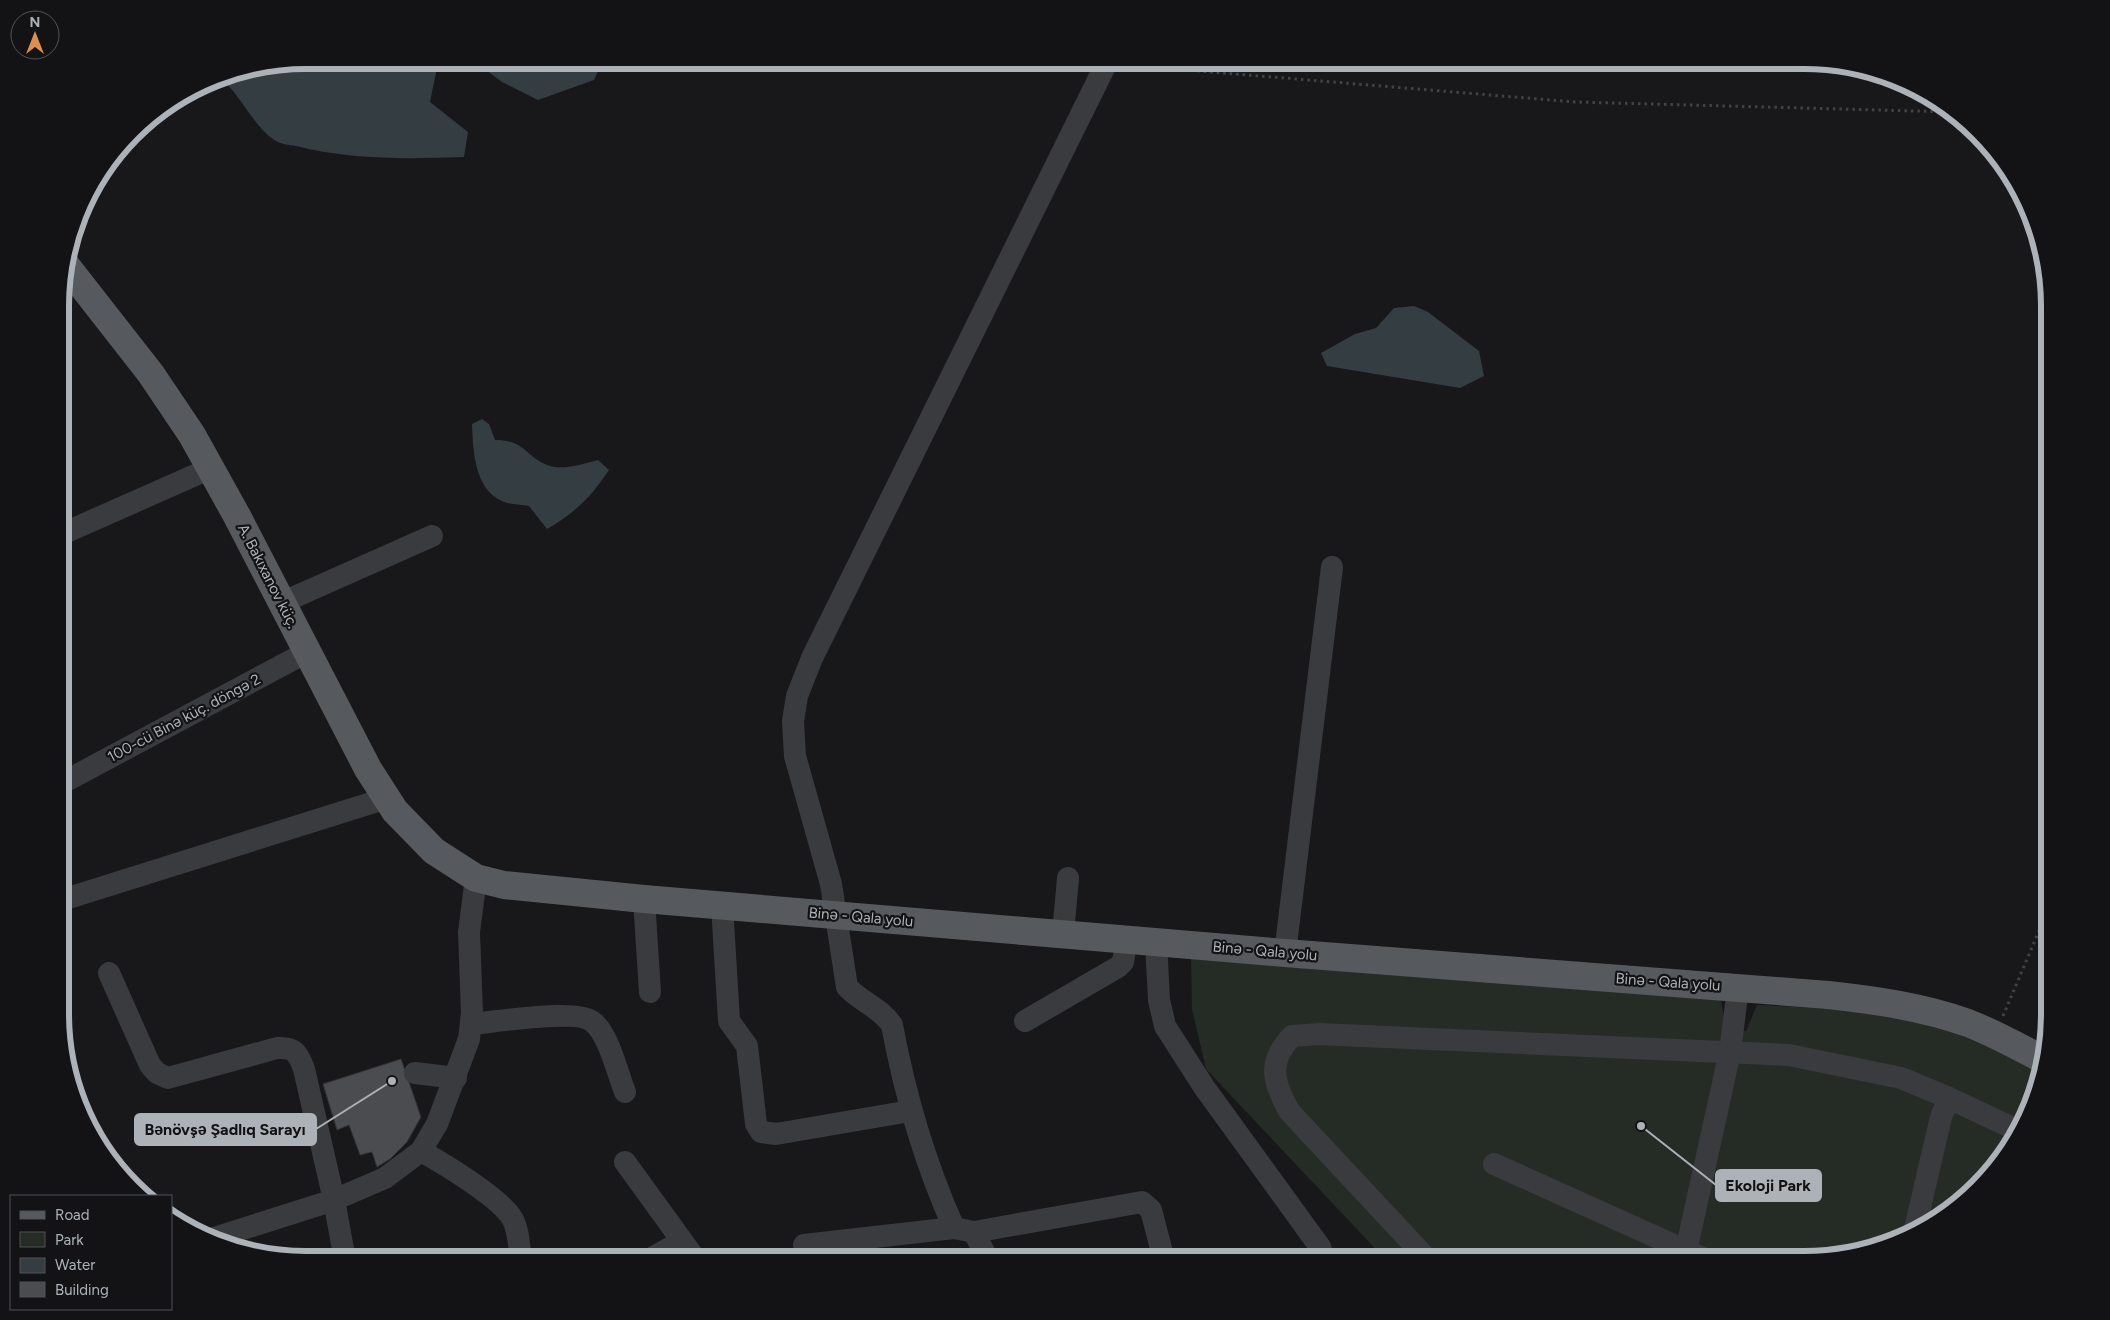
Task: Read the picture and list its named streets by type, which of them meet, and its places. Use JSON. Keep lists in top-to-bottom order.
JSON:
{
  "streets": {
    "main road": ["A. Bakıxanov küç.", "Binə - Qala yolu"],
    "street": ["100-cü Binə küç. döngə 2"]
  },
  "crossings": [
    ["A. Bakıxanov küç.", "100-cü Binə küç. döngə 2"],
    ["A. Bakıxanov küç.", "Binə - Qala yolu"]
  ],
  "places": ["Bənövşə Şadlıq Sarayı", "Ekoloji Park"],
  "legend": [
    "Road",
    "Park",
    "Water",
    "Building"
  ],
  "north": "top"
}
